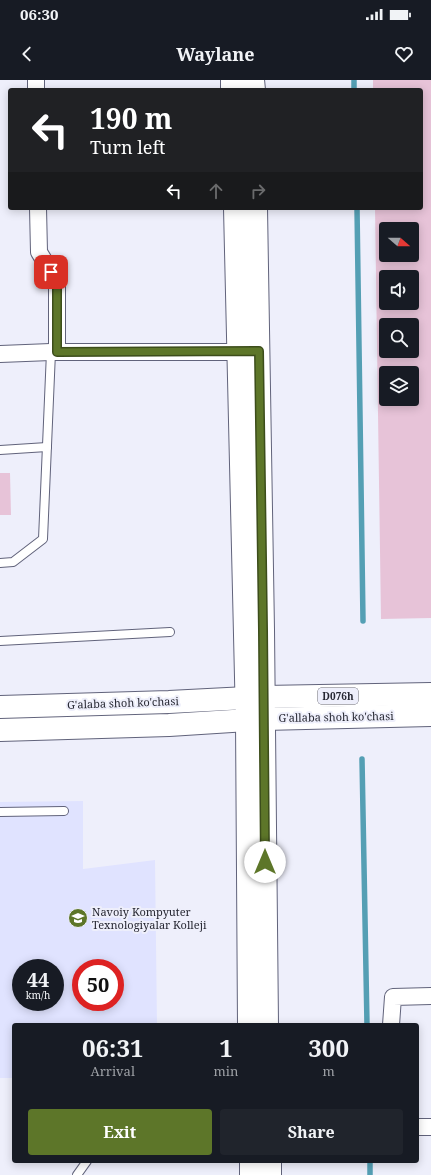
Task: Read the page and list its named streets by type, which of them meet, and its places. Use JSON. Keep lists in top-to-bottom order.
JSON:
{
  "streets": {
    "main road": ["D076h", "G'alaba shoh ko'chasi", "G'allaba shoh ko'chasi"]
  },
  "crossings": [
    ["G'alaba shoh ko'chasi", "G'allaba shoh ko'chasi"]
  ],
  "places": {
    "school or university": ["Navoiy Kompyuter Texnologiyalar Kolleji"]
  },
  "north": "right",
  "page": {
    "status": "06:30",
    "header": "Waylane",
    "turn": ["190 m", "Turn left"],
    "speed": "44 km/h",
    "limit": "50",
    "eta": [
      "06:31",
      "Arrival",
      "1",
      "min",
      "300",
      "m"
    ],
    "buttons": ["Exit", "Share"]
  }
}
